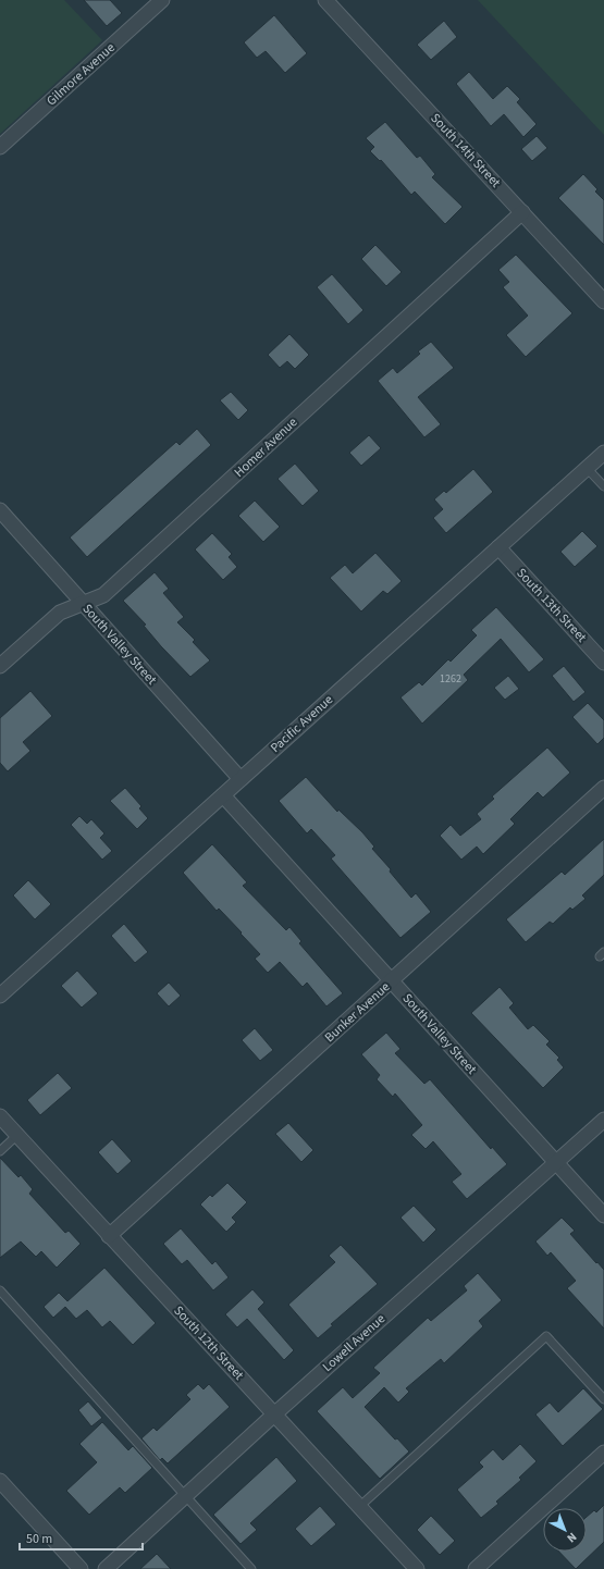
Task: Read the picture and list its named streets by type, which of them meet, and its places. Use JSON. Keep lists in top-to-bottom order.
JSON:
{
  "streets": {
    "street": [
      "Gilmore Avenue",
      "South 14th Street",
      "Homer Avenue",
      "South 13th Street",
      "South Valley Street",
      "Pacific Avenue",
      "Bunker Avenue",
      "South 12th Street",
      "Lowell Avenue"
    ]
  },
  "crossings": [
    ["South 14th Street", "Homer Avenue"],
    ["Homer Avenue", "South Valley Street"],
    ["South 13th Street", "Pacific Avenue"],
    ["South Valley Street", "Pacific Avenue"],
    ["South Valley Street", "Bunker Avenue"],
    ["South Valley Street", "Lowell Avenue"],
    ["Bunker Avenue", "South 12th Street"],
    ["South 12th Street", "Lowell Avenue"]
  ],
  "house_numbers": ["1262"],
  "scale_bar": "50 m",
  "north": "bottom right"
}
